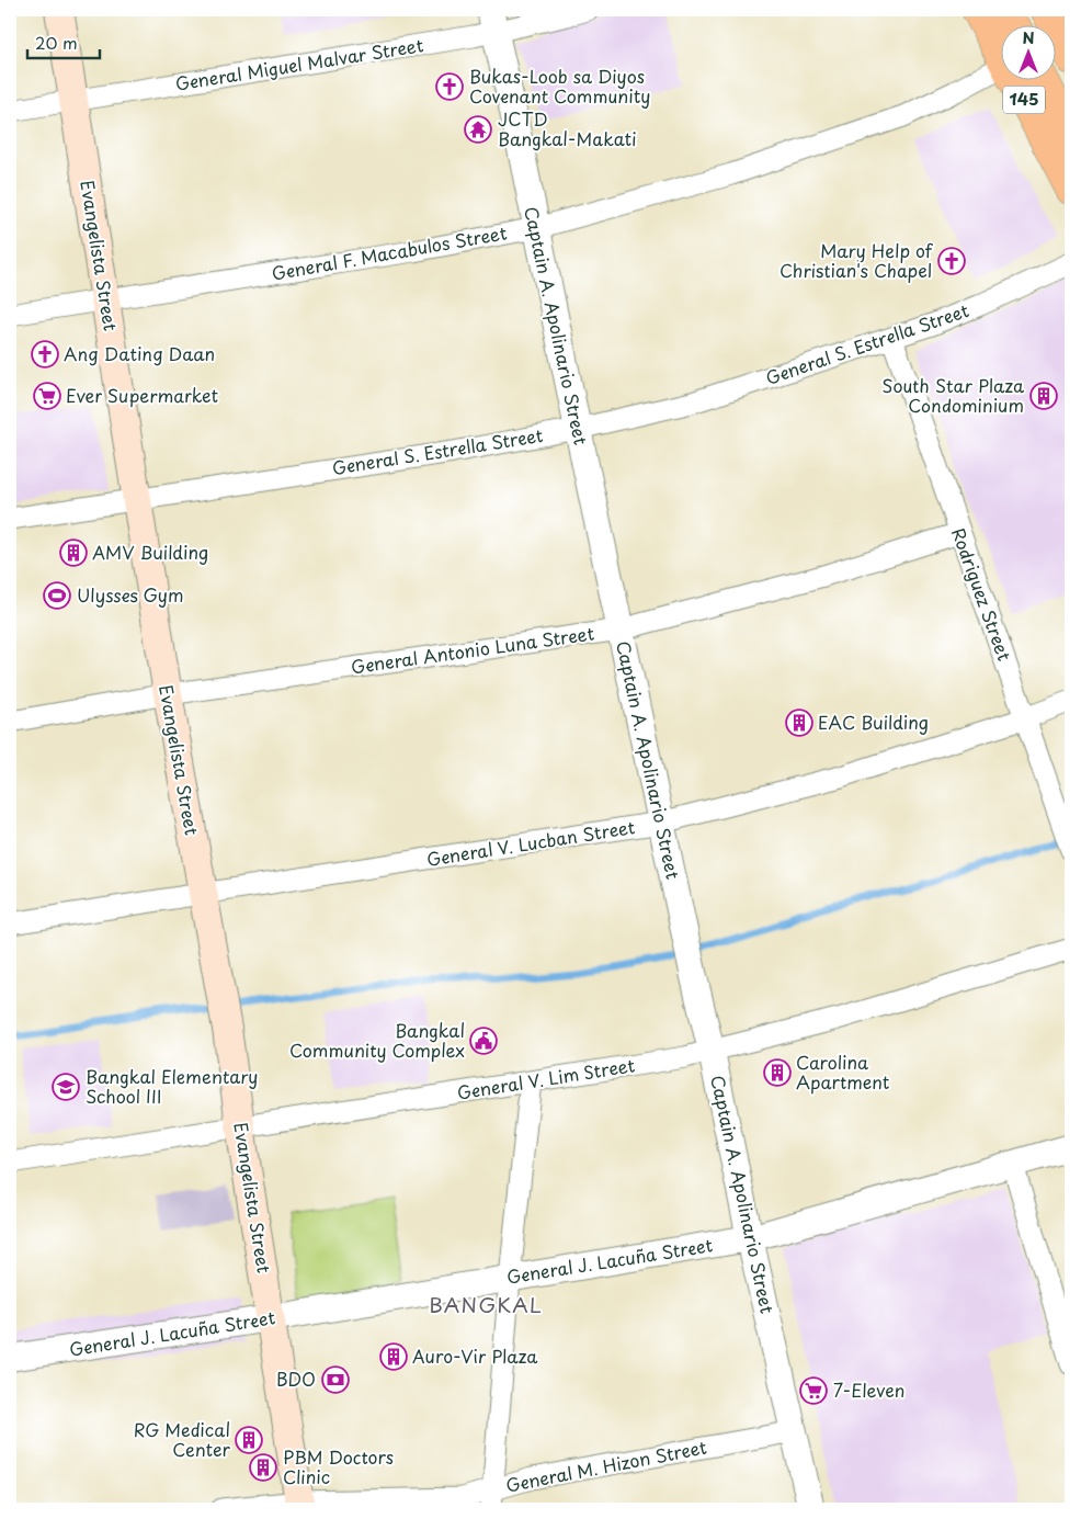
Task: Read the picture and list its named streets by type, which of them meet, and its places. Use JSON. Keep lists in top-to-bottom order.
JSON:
{
  "streets": {
    "main road": ["145", "Evangelista Street"],
    "street": [
      "General Miguel Malvar Street",
      "General F. Macabulos Street",
      "Captain A. Apolinario Street",
      "General S. Estrella Street",
      "Rodriguez Street",
      "General Antonio Luna Street",
      "General V. Lucban Street",
      "General V. Lim Street",
      "General J. Lacuña Street",
      "General M. Hizon Street"
    ]
  },
  "crossings": [
    ["General Miguel Malvar Street", "Evangelista Street"],
    ["General Miguel Malvar Street", "Captain A. Apolinario Street"],
    ["General F. Macabulos Street", "Evangelista Street"],
    ["General F. Macabulos Street", "Captain A. Apolinario Street"],
    ["Evangelista Street", "General S. Estrella Street"],
    ["Evangelista Street", "General Antonio Luna Street"],
    ["Evangelista Street", "General V. Lucban Street"],
    ["Evangelista Street", "General V. Lim Street"],
    ["Evangelista Street", "General J. Lacuña Street"],
    ["Evangelista Street", "General M. Hizon Street"],
    ["Captain A. Apolinario Street", "General S. Estrella Street"],
    ["Captain A. Apolinario Street", "General Antonio Luna Street"],
    ["Captain A. Apolinario Street", "General V. Lucban Street"],
    ["Captain A. Apolinario Street", "General V. Lim Street"],
    ["Captain A. Apolinario Street", "General J. Lacuña Street"],
    ["Captain A. Apolinario Street", "General M. Hizon Street"],
    ["General S. Estrella Street", "Rodriguez Street"],
    ["Rodriguez Street", "General Antonio Luna Street"],
    ["Rodriguez Street", "General V. Lucban Street"]
  ],
  "districts": ["BANGKAL"],
  "places": {
    "church": ["Bukas-Loob sa Diyos Covenant Community", "Mary Help of Christian's Chapel", "Ang Dating Daan"],
    "temple": ["JCTD Bangkal-Makati"],
    "supermarket": ["Ever Supermarket", "7-Eleven"],
    "building": [
      "South Star Plaza Condominium",
      "AMV Building",
      "EAC Building",
      "Carolina Apartment",
      "Auro-Vir Plaza",
      "RG Medical Center",
      "PBM Doctors Clinic"
    ],
    "sports": ["Ulysses Gym"],
    "public building": ["Bangkal Community Complex"],
    "school or university": ["Bangkal Elementary School III"],
    "bank": ["BDO"]
  },
  "scale_bar": "20 m",
  "north": "top"
}
